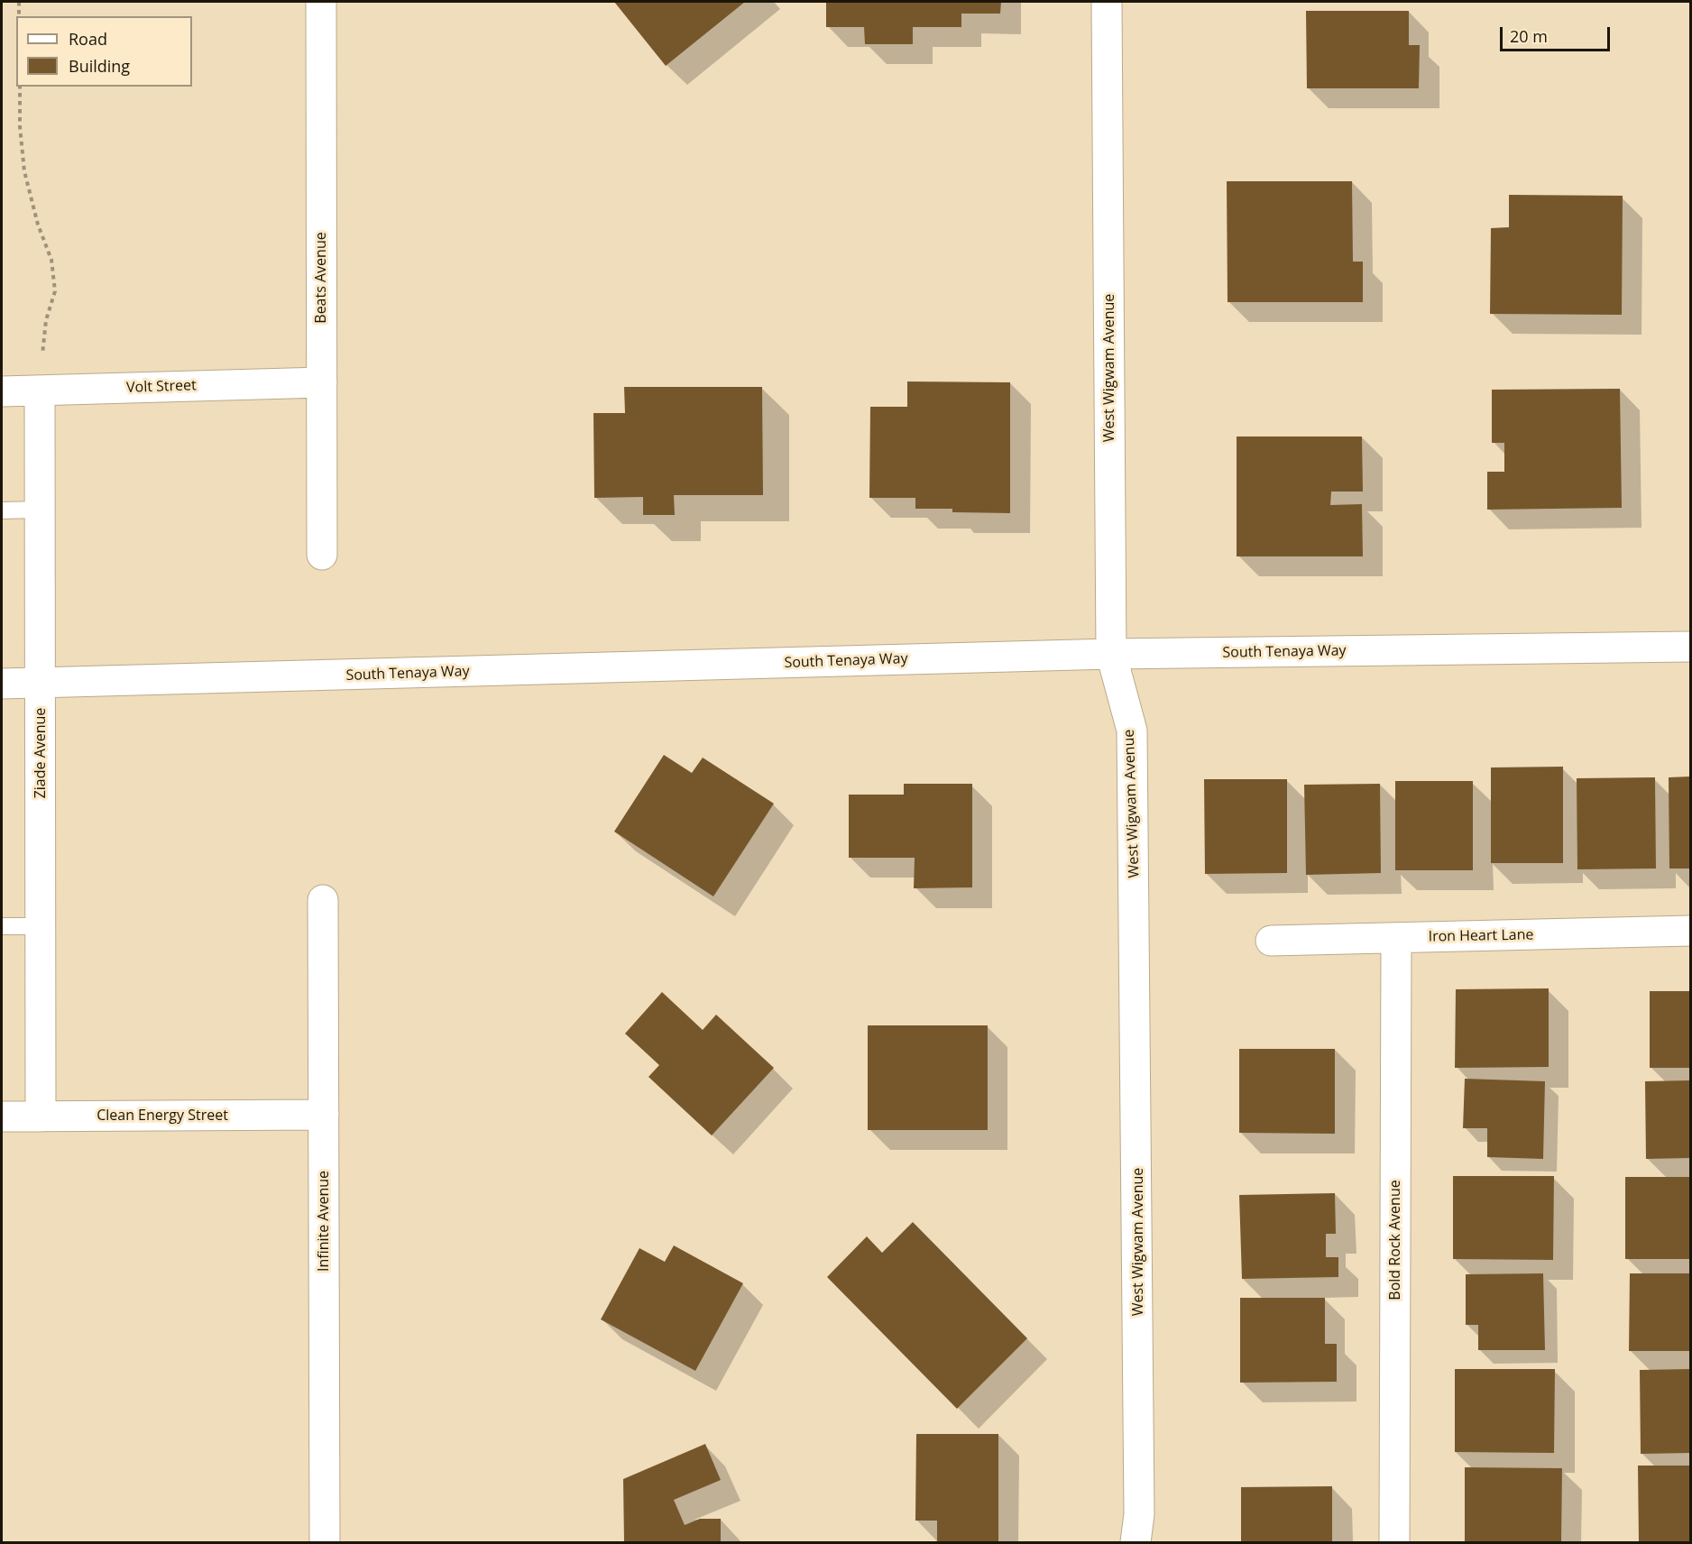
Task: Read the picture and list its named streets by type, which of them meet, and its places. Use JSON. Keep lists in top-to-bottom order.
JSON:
{
  "streets": {
    "street": [
      "Beats Avenue",
      "West Wigwam Avenue",
      "Volt Street",
      "South Tenaya Way",
      "Ziade Avenue",
      "Iron Heart Lane",
      "Clean Energy Street",
      "Infinite Avenue",
      "Bold Rock Avenue"
    ]
  },
  "crossings": [
    ["Beats Avenue", "Volt Street"],
    ["West Wigwam Avenue", "South Tenaya Way"],
    ["Volt Street", "Ziade Avenue"],
    ["South Tenaya Way", "Ziade Avenue"],
    ["Ziade Avenue", "Clean Energy Street"],
    ["Iron Heart Lane", "Bold Rock Avenue"],
    ["Clean Energy Street", "Infinite Avenue"]
  ],
  "legend": ["Road", "Building"],
  "scale_bar": "20 m"
}
